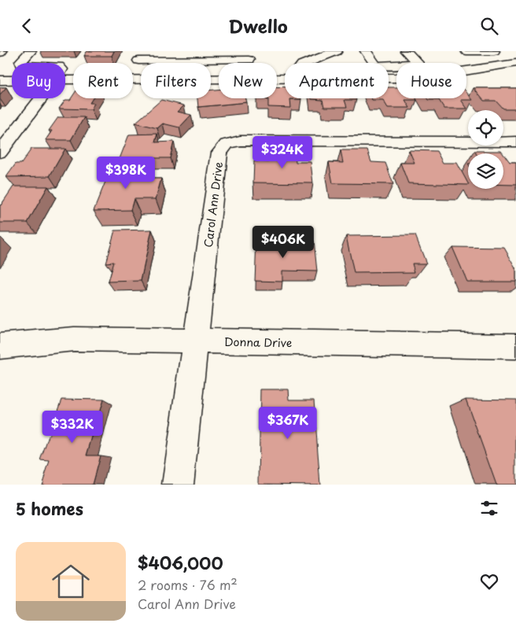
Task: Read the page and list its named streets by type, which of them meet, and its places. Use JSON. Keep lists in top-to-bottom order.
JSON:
{
  "streets": {
    "street": ["Carol Ann Drive", "Donna Drive"]
  },
  "crossings": [
    ["Carol Ann Drive", "Donna Drive"]
  ],
  "page": {
    "header": "Dwello",
    "chip": [
      "Buy",
      "Rent",
      "Filters",
      "New",
      "Apartment",
      "House"
    ],
    "price": [
      "$324K",
      "$398K",
      "$406K",
      "$367K",
      "$332K"
    ],
    "heading": "5 homes",
    "list": [
      {
        "name": "$406,000",
        "note": "2 rooms · 76 m² · Carol Ann Drive"
      }
    ]
  }
}
